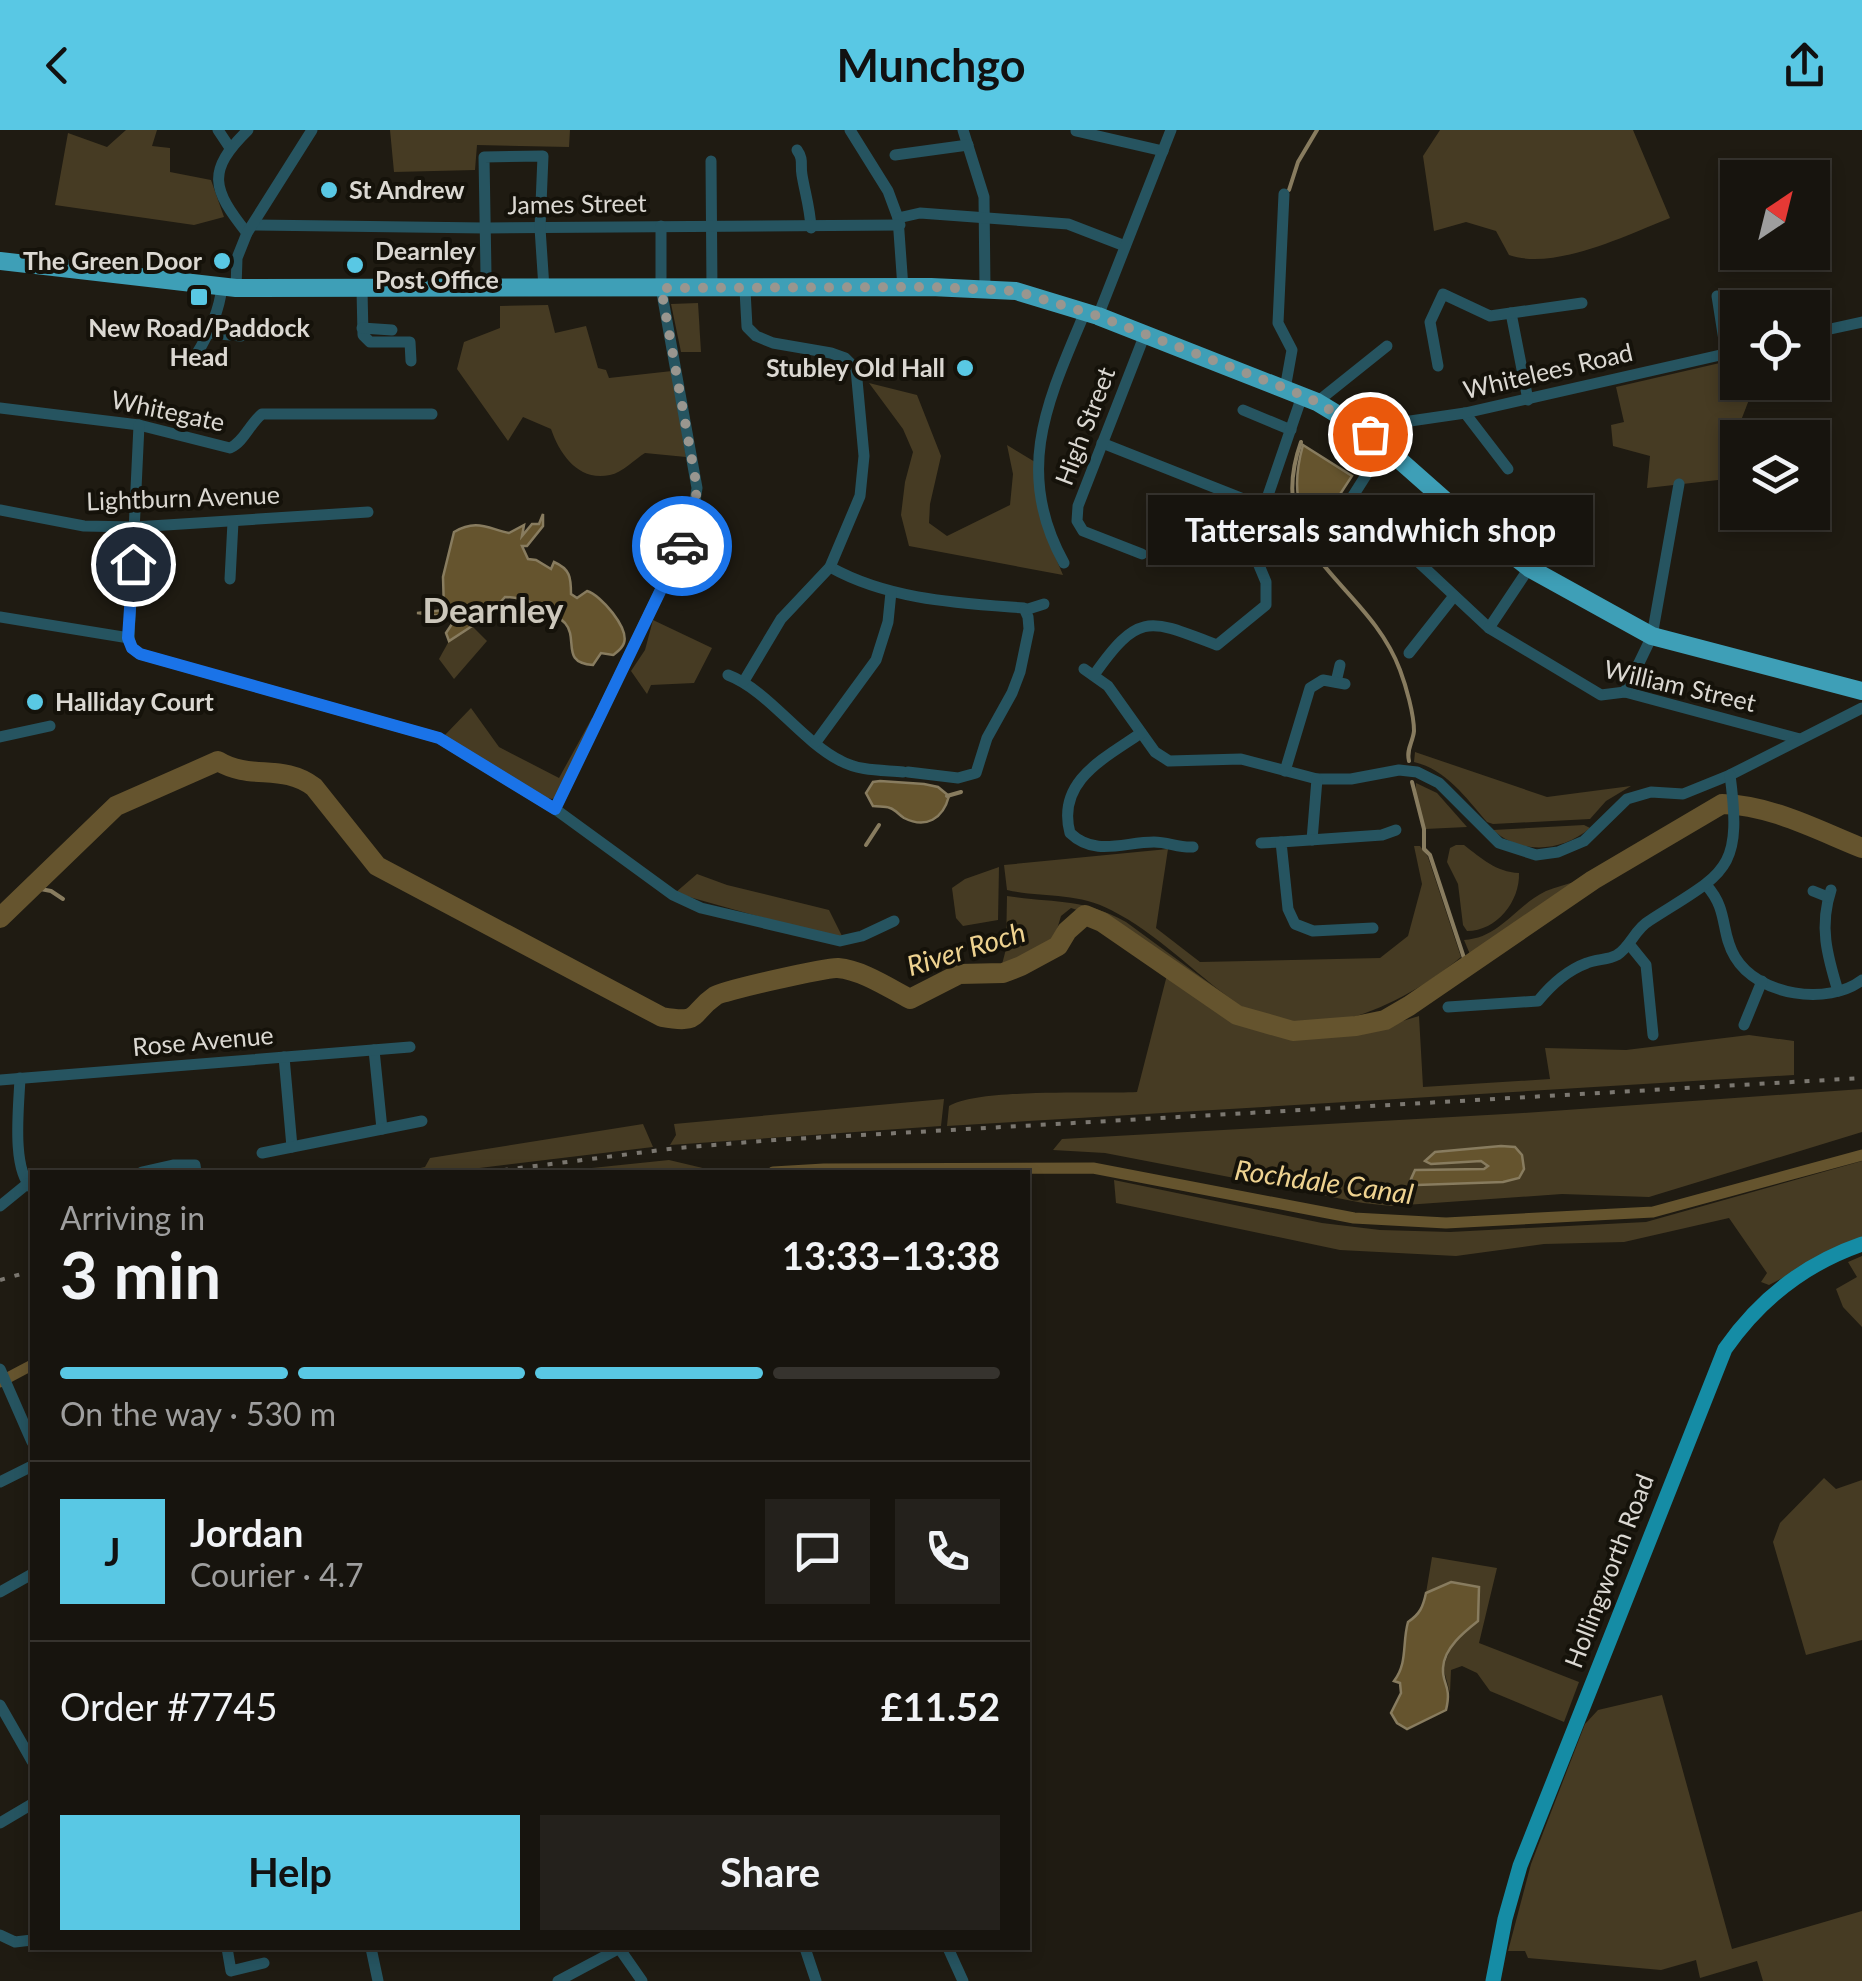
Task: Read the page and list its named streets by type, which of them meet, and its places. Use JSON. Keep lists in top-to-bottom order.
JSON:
{
  "streets": {
    "main road": ["Hollingworth Road"],
    "street": [
      "James Street",
      "Whitelees Road",
      "Whitegate",
      "High Street",
      "Lightburn Avenue",
      "William Street",
      "Rose Avenue"
    ]
  },
  "districts": ["Dearnley"],
  "water": ["River Roch", "Rochdale Canal"],
  "places": {
    "other": [
      "St Andrew",
      "The Green Door",
      "Dearnley Post Office",
      "Stubley Old Hall",
      "Tattersals sandwhich shop",
      "Halliday Court"
    ],
    "transit": ["New Road/Paddock Head"]
  },
  "north": "top right",
  "page": {
    "header": "Munchgo",
    "bubble": "Tattersals sandwhich shop",
    "heading": ["3 min", "Arriving in", "13:33–13:38"],
    "panel": [
      "Jordan",
      "Courier · 4.7",
      "Order #7745",
      "£11.52"
    ],
    "bar": "On the way · 530 m",
    "round": "J",
    "buttons": ["Help", "Share"]
  }
}
